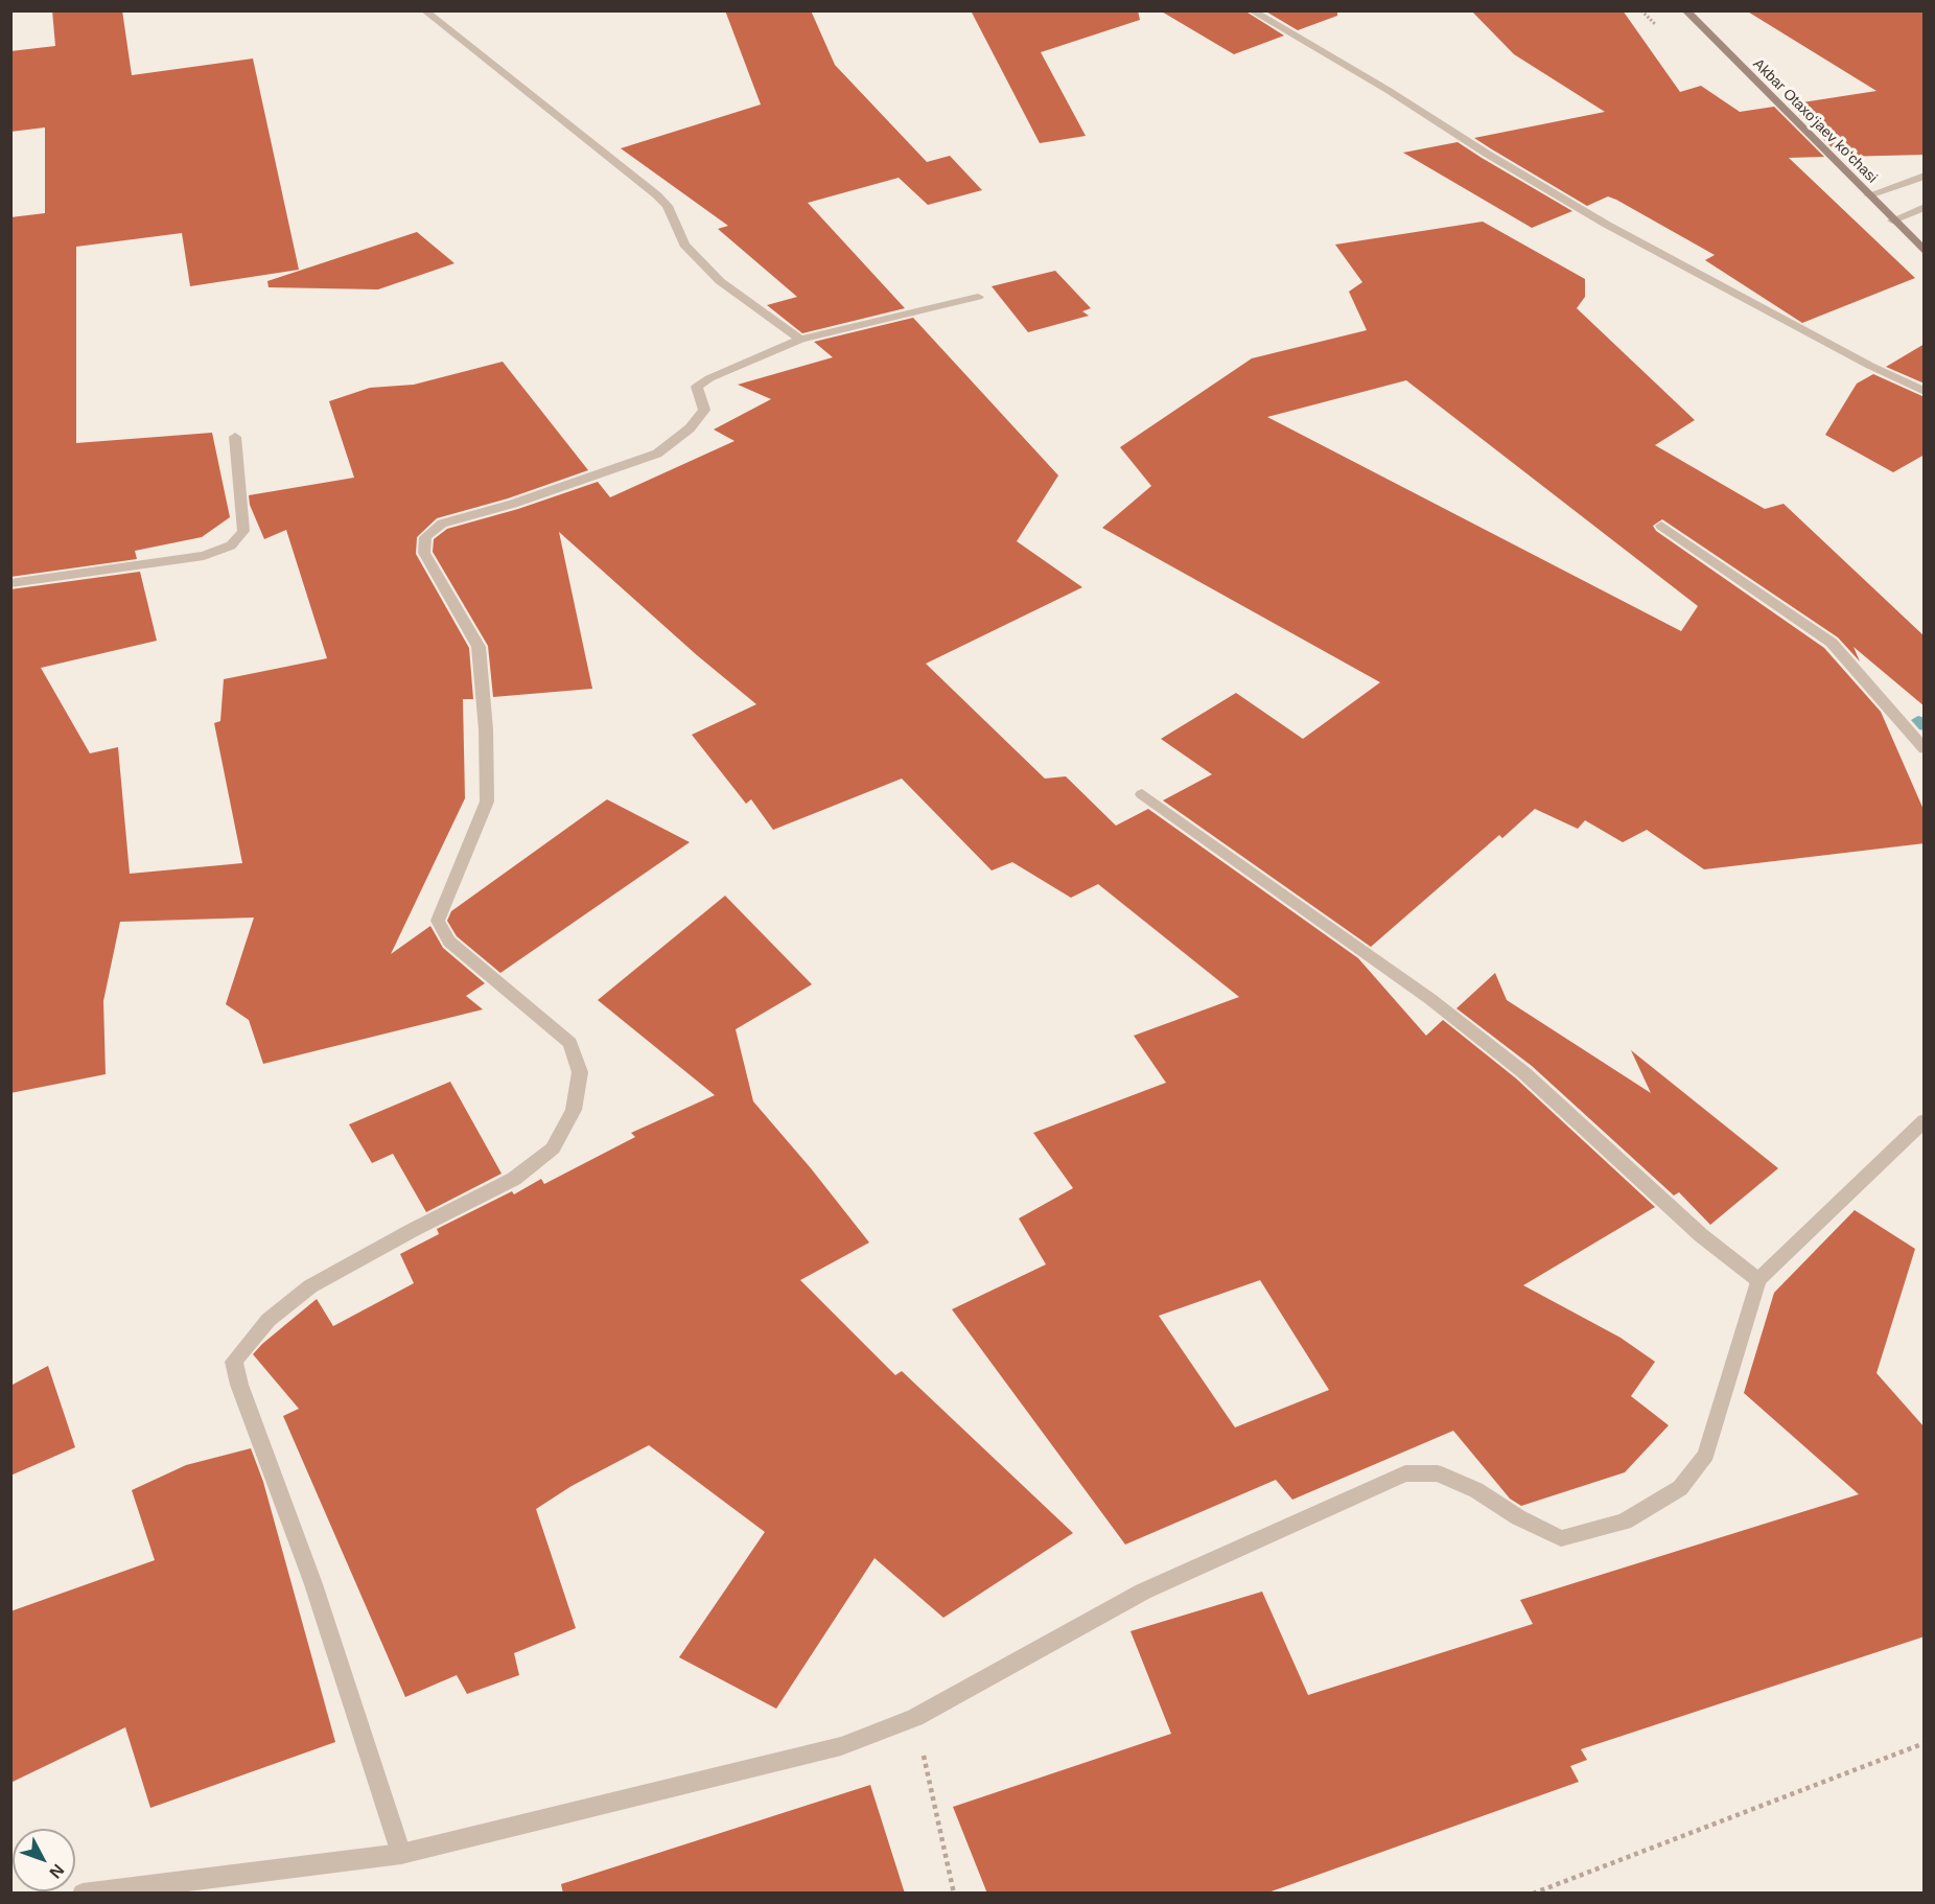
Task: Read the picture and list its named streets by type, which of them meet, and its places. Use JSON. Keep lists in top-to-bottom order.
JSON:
{
  "streets": {
    "street": ["Akbar Otaxo‘jaev ko‘chasi"]
  },
  "north": "bottom right"
}
